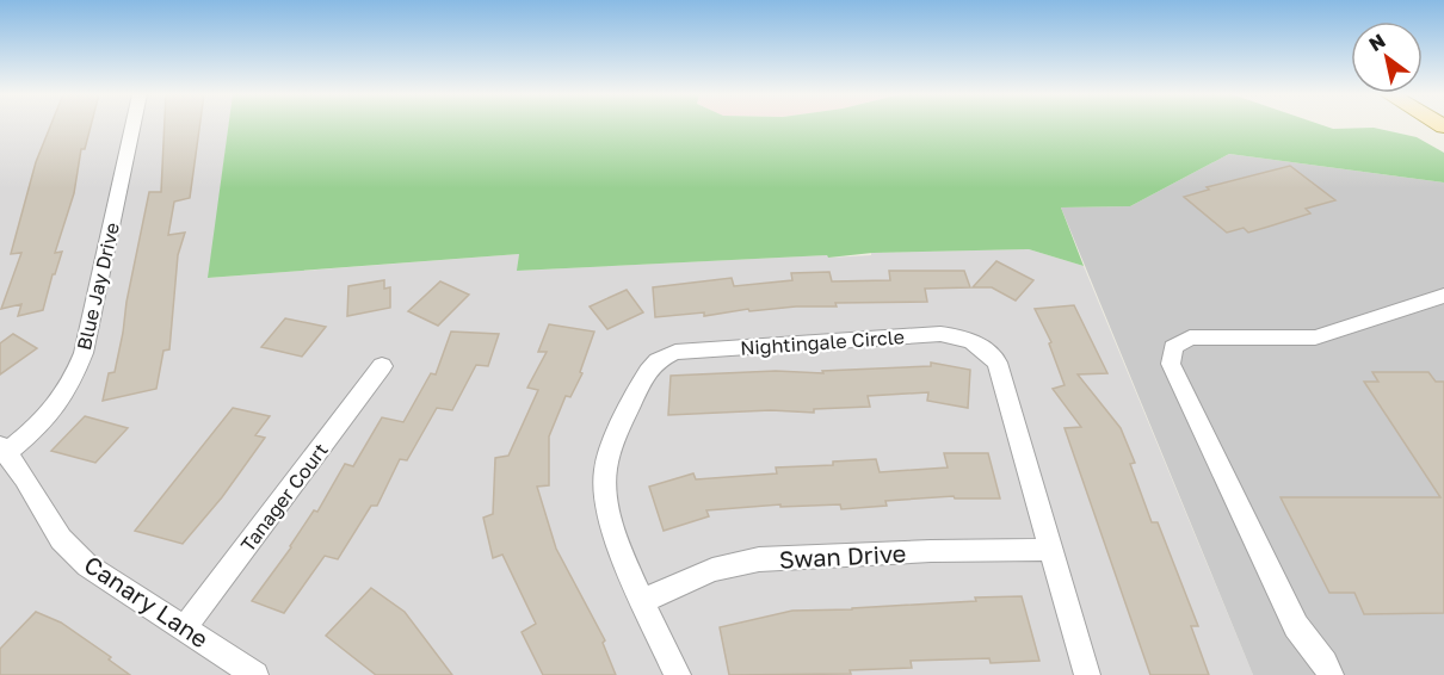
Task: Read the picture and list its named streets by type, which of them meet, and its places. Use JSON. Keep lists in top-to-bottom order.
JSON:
{
  "streets": {
    "street": [
      "Blue Jay Drive",
      "Nightingale Circle",
      "Tanager Court",
      "Swan Drive",
      "Canary Lane"
    ]
  },
  "crossings": [
    ["Blue Jay Drive", "Canary Lane"],
    ["Nightingale Circle", "Swan Drive"],
    ["Tanager Court", "Canary Lane"]
  ],
  "north": "top left"
}
